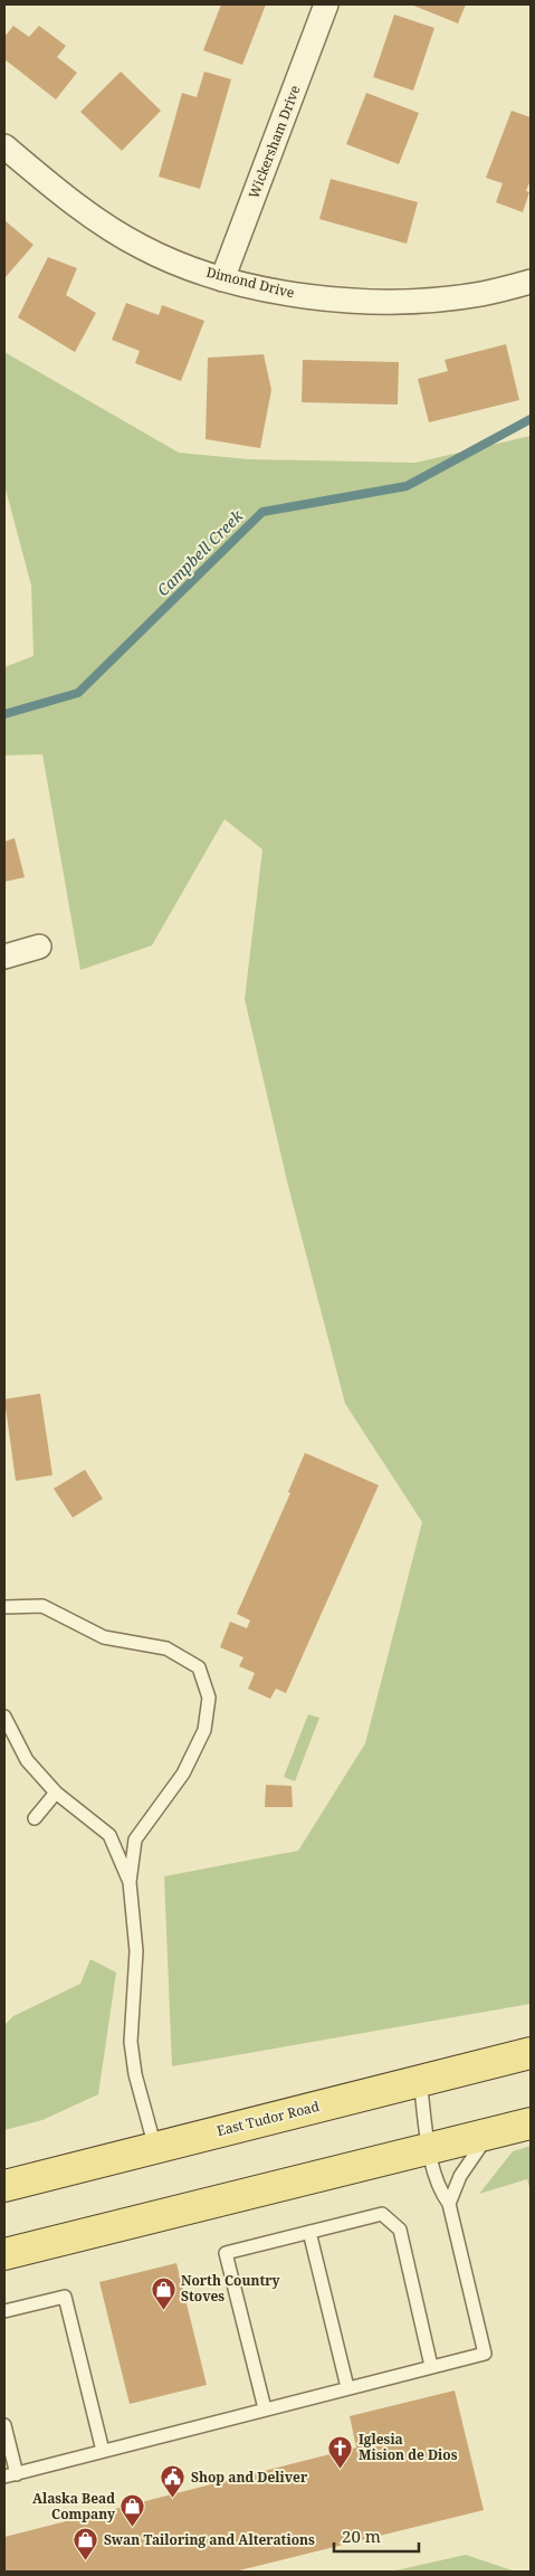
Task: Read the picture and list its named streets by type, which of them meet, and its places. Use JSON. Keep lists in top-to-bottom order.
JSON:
{
  "streets": {
    "main road": ["East Tudor Road"],
    "street": ["Wickersham Drive", "Dimond Drive"]
  },
  "crossings": [
    ["Wickersham Drive", "Dimond Drive"]
  ],
  "water": ["Campbell Creek"],
  "places": {
    "shop": ["North Country Stoves", "Alaska Bead Company", "Swan Tailoring and Alterations"],
    "church": ["Iglesia Mision de Dios"],
    "public building": ["Shop and Deliver"]
  },
  "scale_bar": "20 m"
}
